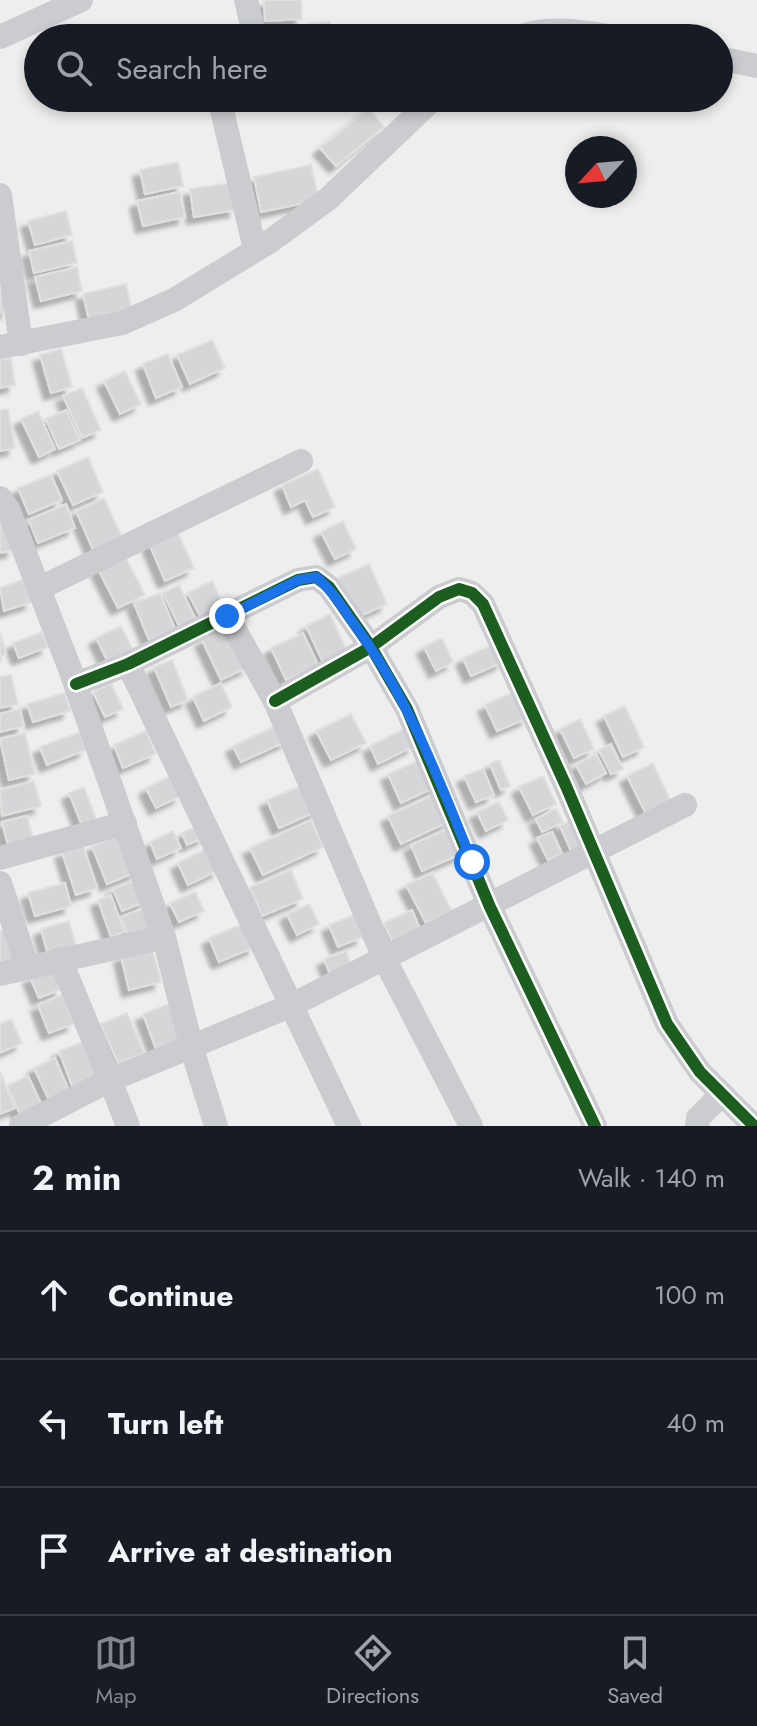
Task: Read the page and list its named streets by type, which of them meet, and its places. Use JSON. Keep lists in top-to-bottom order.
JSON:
{
  "north": "bottom left",
  "page": {
    "search": "Search here",
    "heading": ["2 min", "Walk · 140 m"],
    "list": [
      ["Continue", "100 m"],
      ["Turn left", "40 m"],
      "Arrive at destination"
    ],
    "nav": ["Map", "Directions", "Saved"]
  }
}
